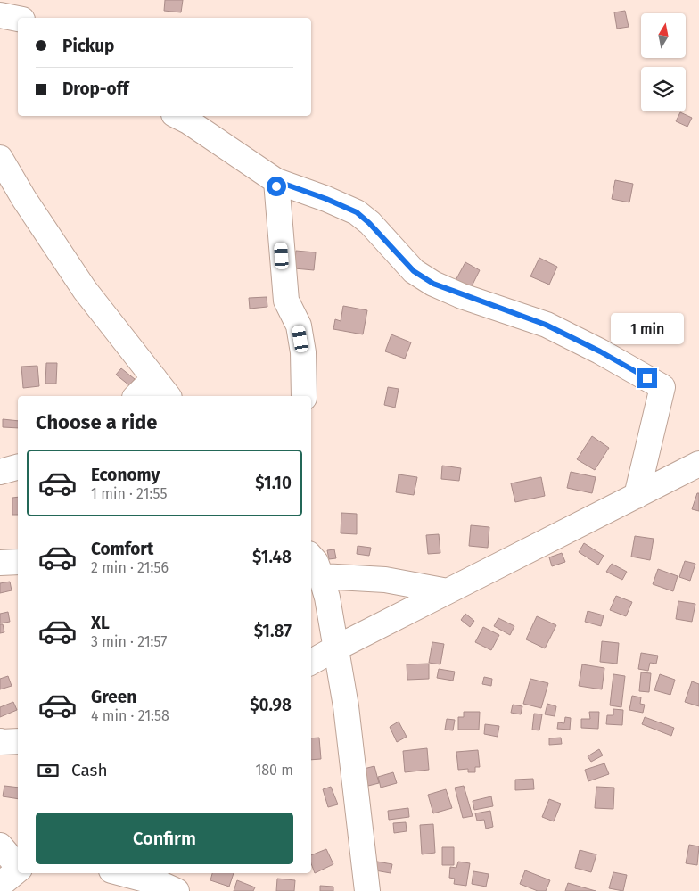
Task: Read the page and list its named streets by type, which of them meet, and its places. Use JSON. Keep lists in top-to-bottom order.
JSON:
{
  "north": "top",
  "page": {
    "banner": ["Pickup", "Drop-off"],
    "bubble": "1 min",
    "heading": "Choose a ride",
    "list": [
      {
        "name": "Economy",
        "note": "1 min · 21:55",
        "value": "$1.10"
      },
      {
        "name": "Comfort",
        "note": "2 min · 21:56",
        "value": "$1.48"
      },
      {
        "name": "XL",
        "note": "3 min · 21:57",
        "value": "$1.87"
      },
      {
        "name": "Green",
        "note": "4 min · 21:58",
        "value": "$0.98"
      }
    ],
    "pay": ["Cash", "180 m"],
    "buttons": "Confirm"
  }
}
